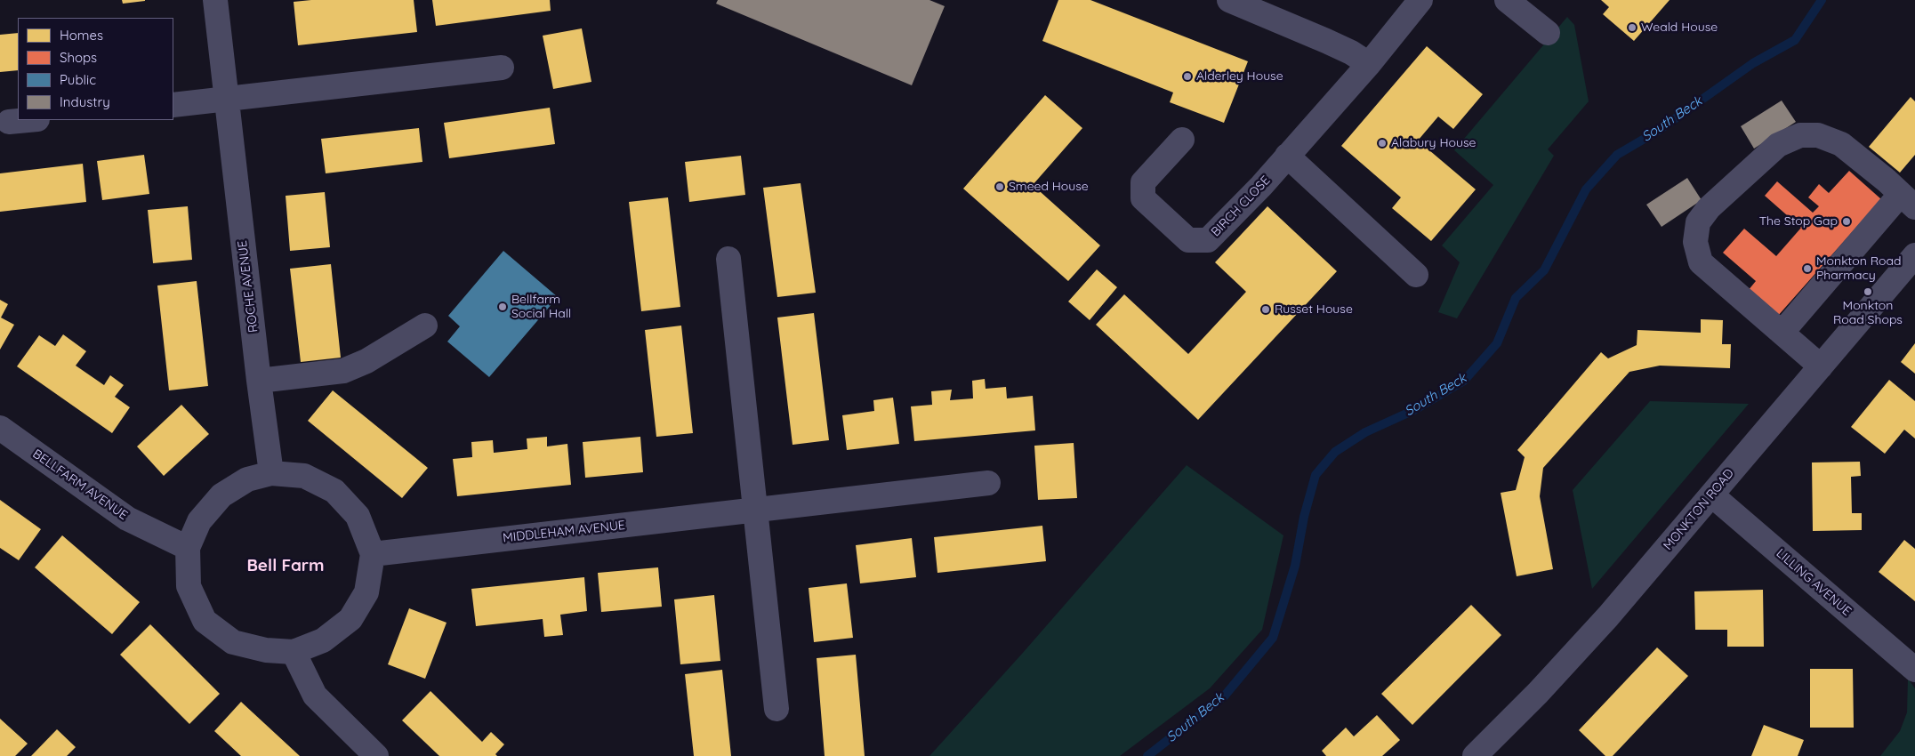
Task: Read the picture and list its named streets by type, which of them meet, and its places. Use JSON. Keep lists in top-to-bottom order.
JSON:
{
  "streets": {
    "street": [
      "BIRCH CLOSE",
      "ROCHE AVENUE",
      "BELLFARM AVENUE",
      "MONKTON ROAD",
      "MIDDLEHAM AVENUE",
      "LILLING AVENUE"
    ]
  },
  "crossings": [
    ["MONKTON ROAD", "LILLING AVENUE"]
  ],
  "districts": ["Bell Farm"],
  "water": ["South Beck"],
  "places": [
    "Weald House",
    "Alderley House",
    "Alabury House",
    "Smeed House",
    "The Stop Gap",
    "Monkton Road Pharmacy",
    "Monkton Road Shops",
    "Bellfarm Social Hall",
    "Russet House"
  ],
  "legend": [
    "Homes",
    "Shops",
    "Public",
    "Industry"
  ]
}
